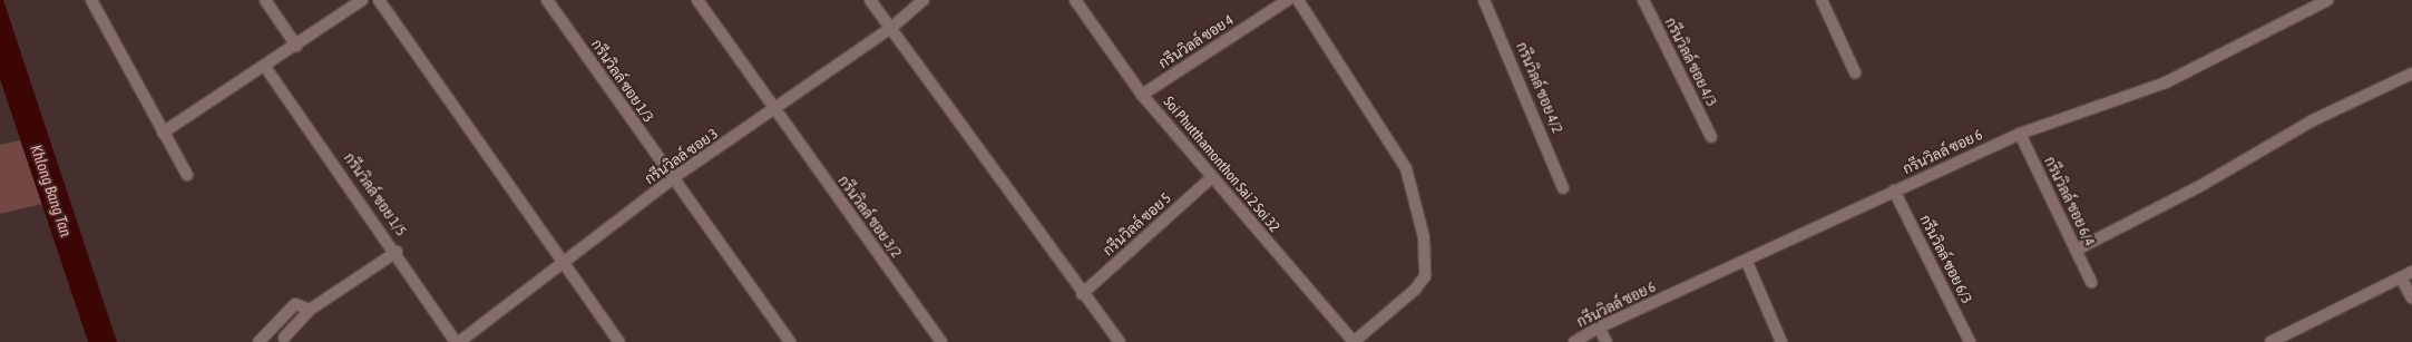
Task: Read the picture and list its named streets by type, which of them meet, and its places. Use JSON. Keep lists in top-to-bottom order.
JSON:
{
  "streets": {
    "street": [
      "กรีนวิลล์ ซอย 4",
      "กรีนวิลล์ ซอย 4/3",
      "กรีนวิลล์ ซอย 1/3",
      "กรีนวิลล์ ซอย 4/2",
      "กรีนวิลล์ ซอย 6",
      "กรีนวิลล์ ซอย 3",
      "Soi Phutthamonthon Sai 2 Soi 32",
      "กรีนวิลล์ ซอย 1/5",
      "กรีนวิลล์ ซอย 6/4",
      "กรีนวิลล์ ซอย 3/2",
      "กรีนวิลล์ ซอย 5",
      "กรีนวิลล์ ซอย 6/3"
    ]
  },
  "crossings": [
    ["กรีนวิลล์ ซอย 4", "Soi Phutthamonthon Sai 2 Soi 32"],
    ["กรีนวิลล์ ซอย 1/3", "กรีนวิลล์ ซอย 3"],
    ["กรีนวิลล์ ซอย 6", "กรีนวิลล์ ซอย 6/4"],
    ["กรีนวิลล์ ซอย 6", "กรีนวิลล์ ซอย 6/3"],
    ["กรีนวิลล์ ซอย 3", "กรีนวิลล์ ซอย 3/2"],
    ["Soi Phutthamonthon Sai 2 Soi 32", "กรีนวิลล์ ซอย 5"]
  ],
  "water": ["Khlong Bang Tan"]
}
